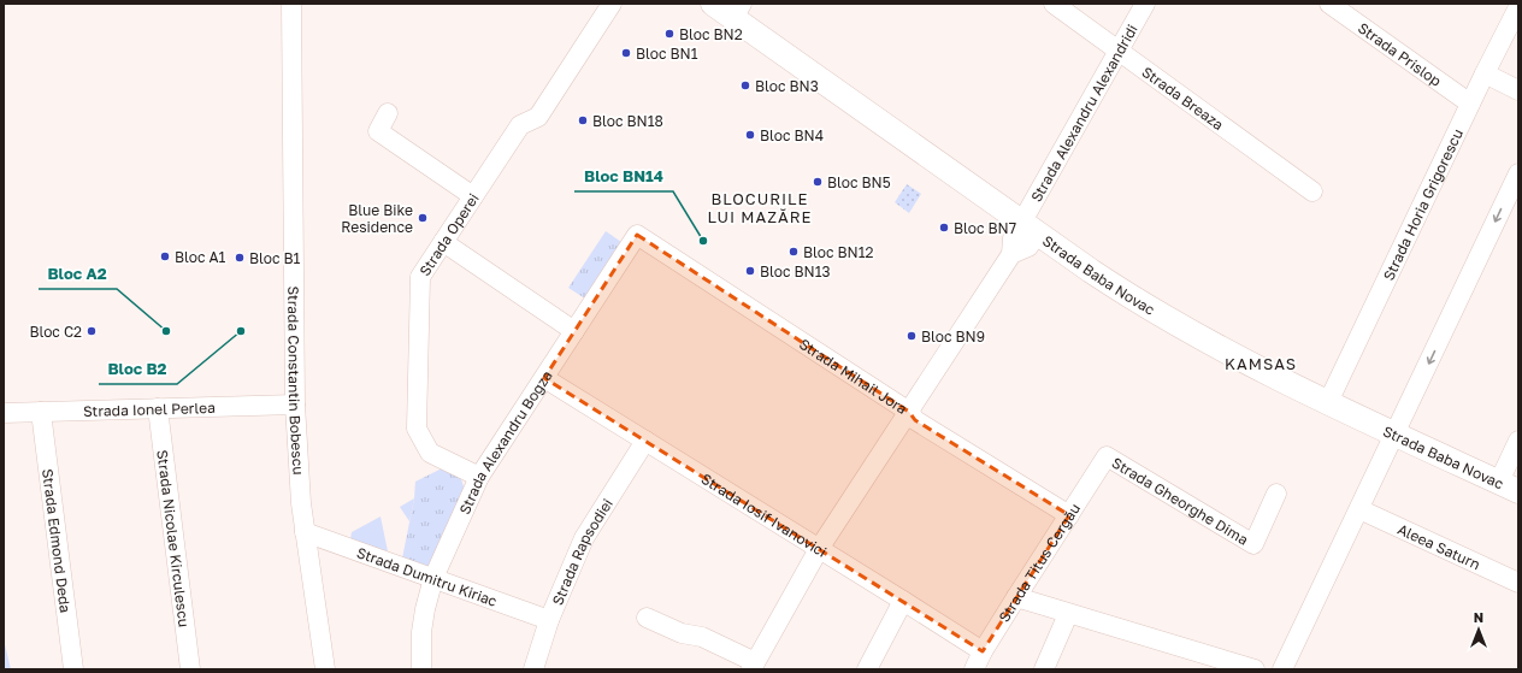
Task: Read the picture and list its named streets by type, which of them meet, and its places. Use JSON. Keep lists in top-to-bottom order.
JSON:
{
  "streets": {
    "main road": ["Strada Baba Novac"],
    "street": [
      "Strada Prislop",
      "Strada Breaza",
      "Strada Alexandru Alexandridi",
      "Strada Horia Grigorescu",
      "Strada Operei",
      "Strada Mihail Jora",
      "Strada Constantin Bobescu",
      "Strada Ionel Perlea",
      "Strada Alexandru Bogza",
      "Strada Gheorghe Dima",
      "Strada Iosif Ivanovici",
      "Strada Nicolae Kirculescu",
      "Strada Edmond Deda",
      "Aleea Saturn",
      "Strada Rapsodiei",
      "Strada Titus Cergău",
      "Strada Dumitru Kiriac"
    ]
  },
  "crossings": [
    ["Strada Prislop", "Strada Horia Grigorescu"],
    ["Strada Breaza", "Strada Alexandru Alexandridi"],
    ["Strada Alexandru Alexandridi", "Strada Baba Novac"],
    ["Strada Alexandru Alexandridi", "Strada Mihail Jora"],
    ["Strada Horia Grigorescu", "Strada Baba Novac"],
    ["Strada Operei", "Strada Alexandru Bogza"],
    ["Strada Mihail Jora", "Strada Alexandru Bogza"],
    ["Strada Mihail Jora", "Strada Titus Cergău"],
    ["Strada Constantin Bobescu", "Strada Ionel Perlea"],
    ["Strada Constantin Bobescu", "Strada Dumitru Kiriac"],
    ["Strada Ionel Perlea", "Strada Nicolae Kirculescu"],
    ["Strada Ionel Perlea", "Strada Edmond Deda"],
    ["Strada Alexandru Bogza", "Strada Iosif Ivanovici"],
    ["Strada Alexandru Bogza", "Strada Dumitru Kiriac"],
    ["Strada Gheorghe Dima", "Strada Titus Cergău"],
    ["Strada Iosif Ivanovici", "Strada Rapsodiei"],
    ["Strada Iosif Ivanovici", "Strada Titus Cergău"],
    ["Strada Rapsodiei", "Strada Dumitru Kiriac"]
  ],
  "districts": ["BLOCURILE LUI MAZĂRE", "KAMSAS"],
  "places": [
    "Bloc BN2",
    "Bloc BN1",
    "Bloc BN3",
    "Bloc BN18",
    "Bloc BN4",
    "Bloc BN5",
    "Blue Bike Residence",
    "Bloc BN7",
    "Bloc BN14",
    "Bloc BN12",
    "Bloc A1",
    "Bloc B1",
    "Bloc BN13",
    "Bloc C2",
    "Bloc A2",
    "Bloc B2",
    "Bloc BN9"
  ],
  "north": "top"
}
